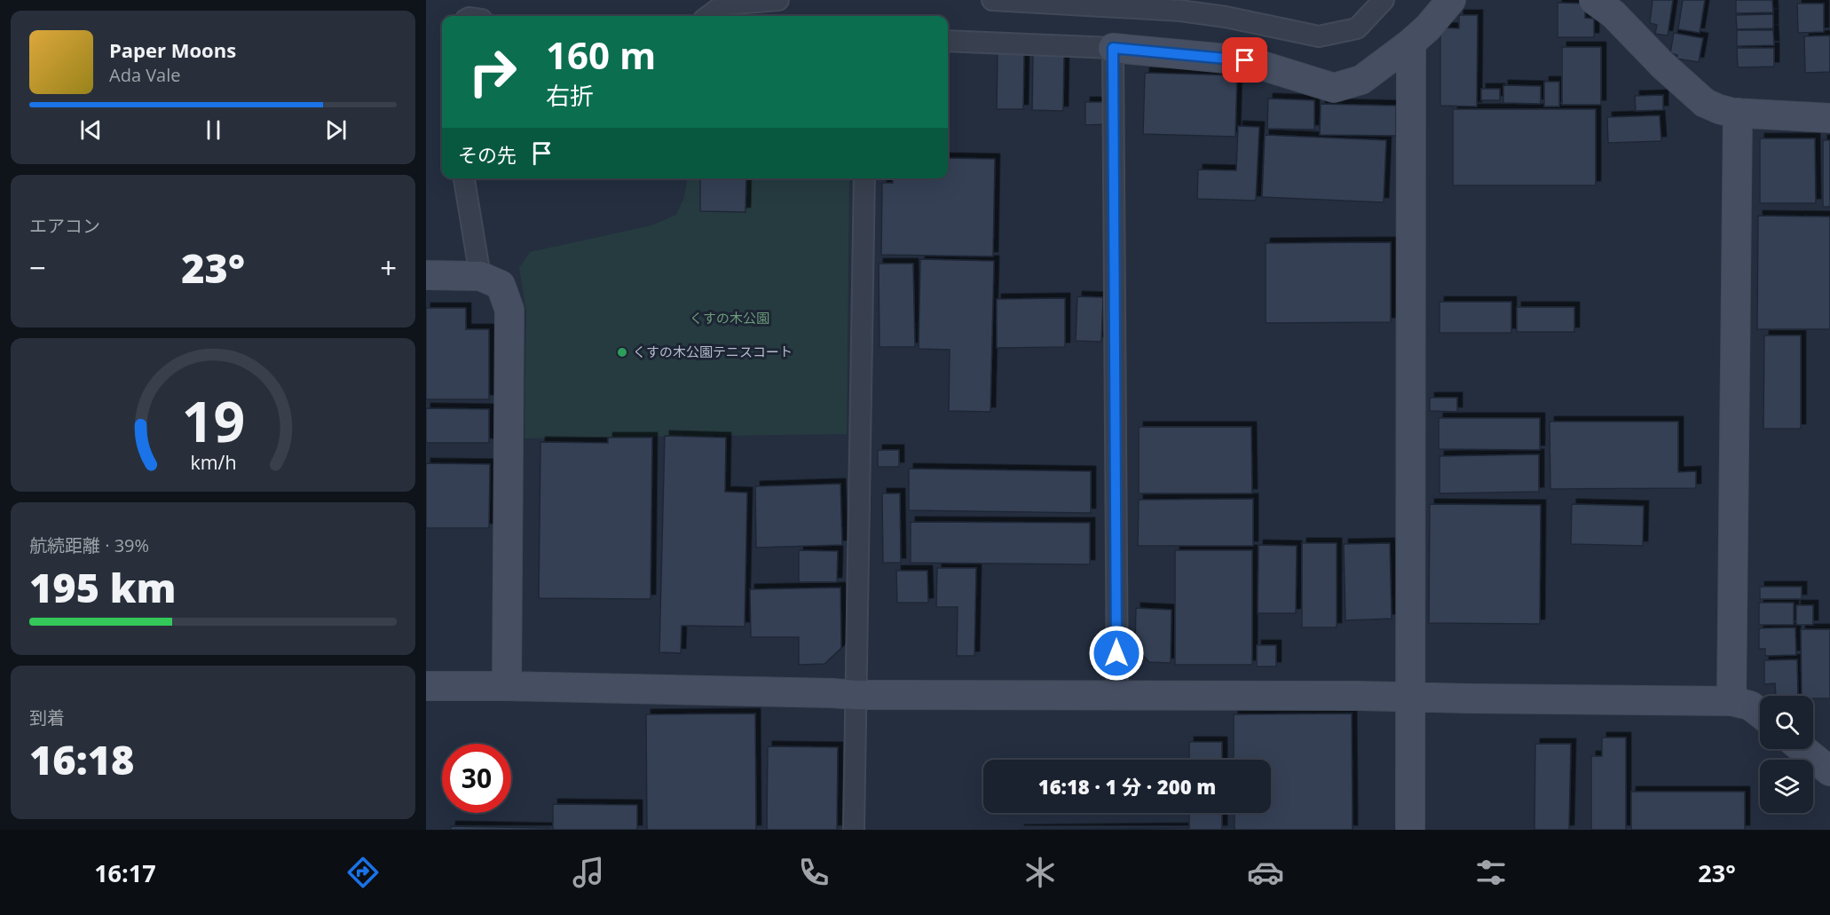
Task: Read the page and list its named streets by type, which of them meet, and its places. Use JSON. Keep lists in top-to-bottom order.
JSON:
{
  "parks": ["くすの木公園"],
  "places": ["くすの木公園テニスコート"],
  "page": {
    "turn": ["160 m", "右折"],
    "song": ["Paper Moons", "Ada Vale"],
    "then": "その先",
    "tile": [
      "エアコン",
      ["航続距離 · 39%", "195 km"],
      ["到着", "16:18"]
    ],
    "heat": ["−", "23°", "+"],
    "limit": "30",
    "trip": "16:18 · 1 分 · 200 m",
    "tabs": ["16:17", "23°"],
    "gauge": ["19", "km/h"]
  }
}
